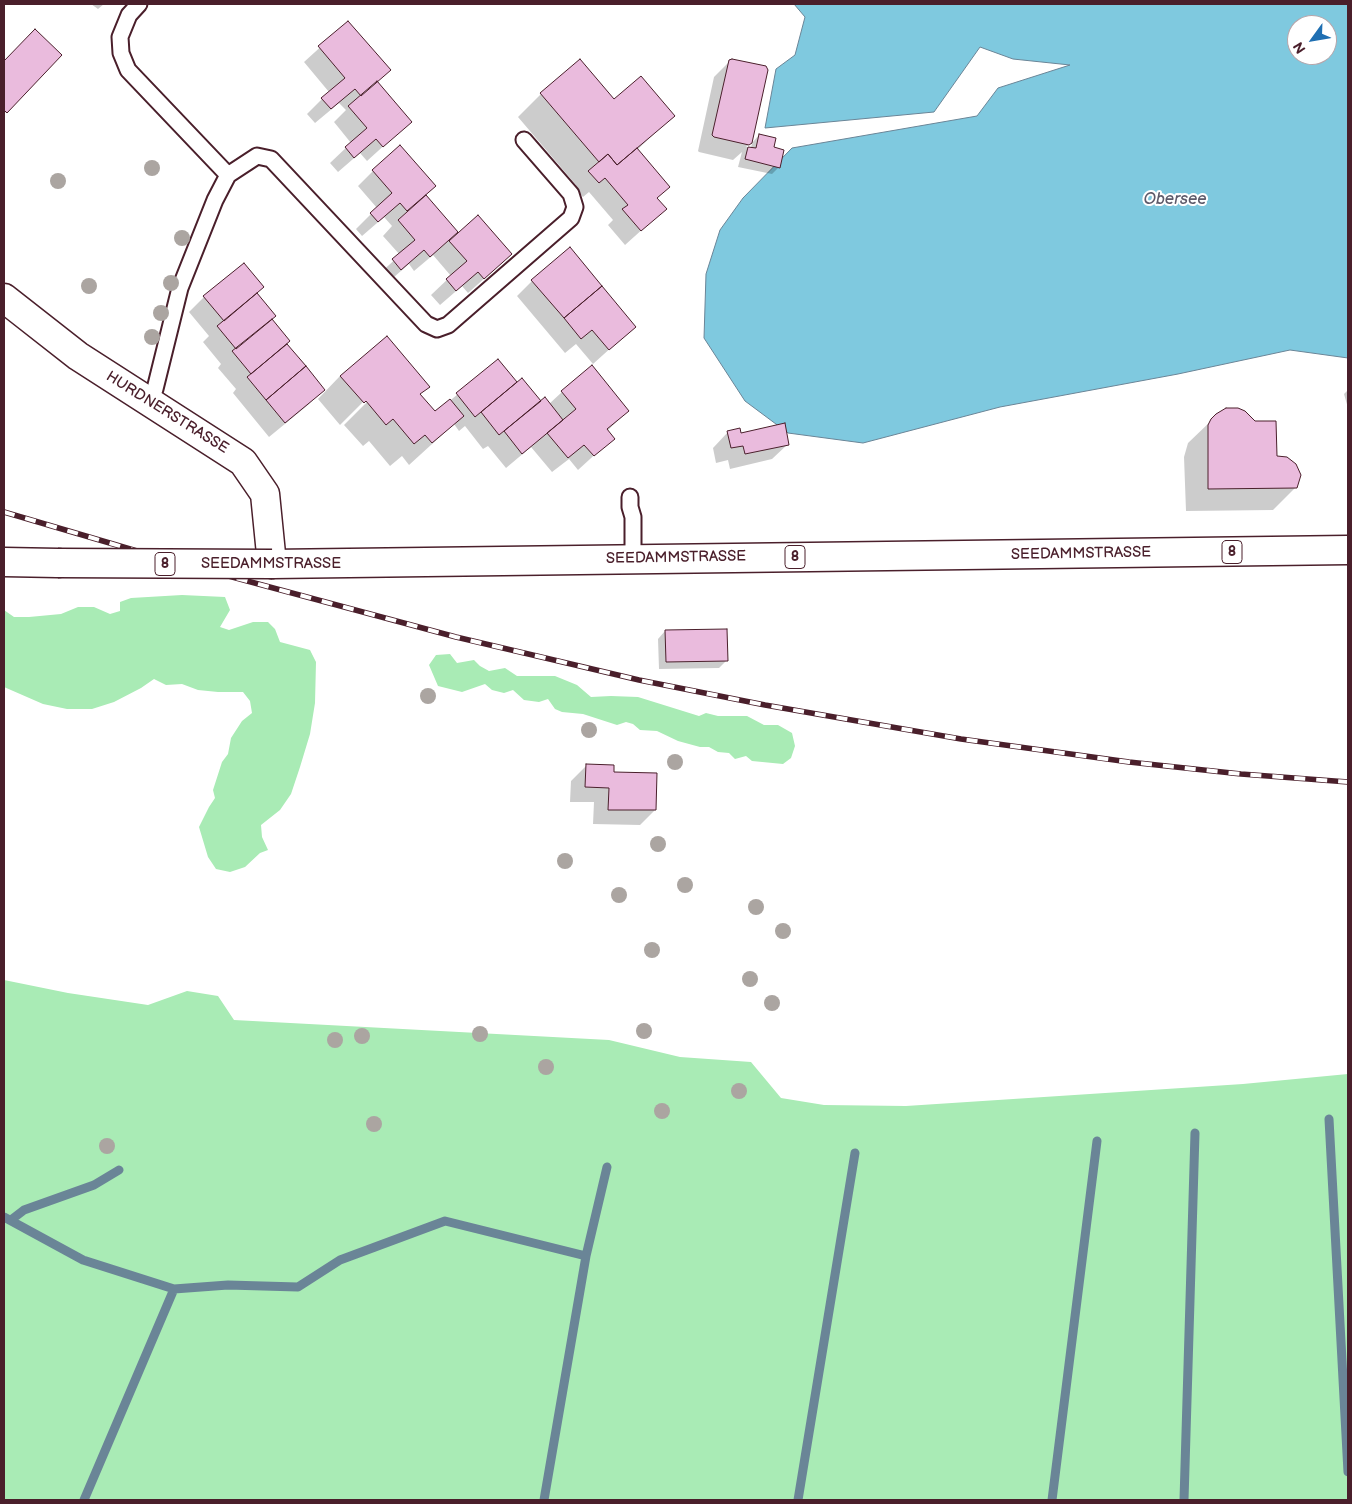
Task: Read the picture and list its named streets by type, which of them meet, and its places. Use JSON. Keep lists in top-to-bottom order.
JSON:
{
  "streets": {
    "main road": ["HURDNERSTRASSE", "8", "SEEDAMMSTRASSE"]
  },
  "crossings": [
    ["HURDNERSTRASSE", "SEEDAMMSTRASSE"]
  ],
  "water": ["Obersee"],
  "north": "bottom left"
}
